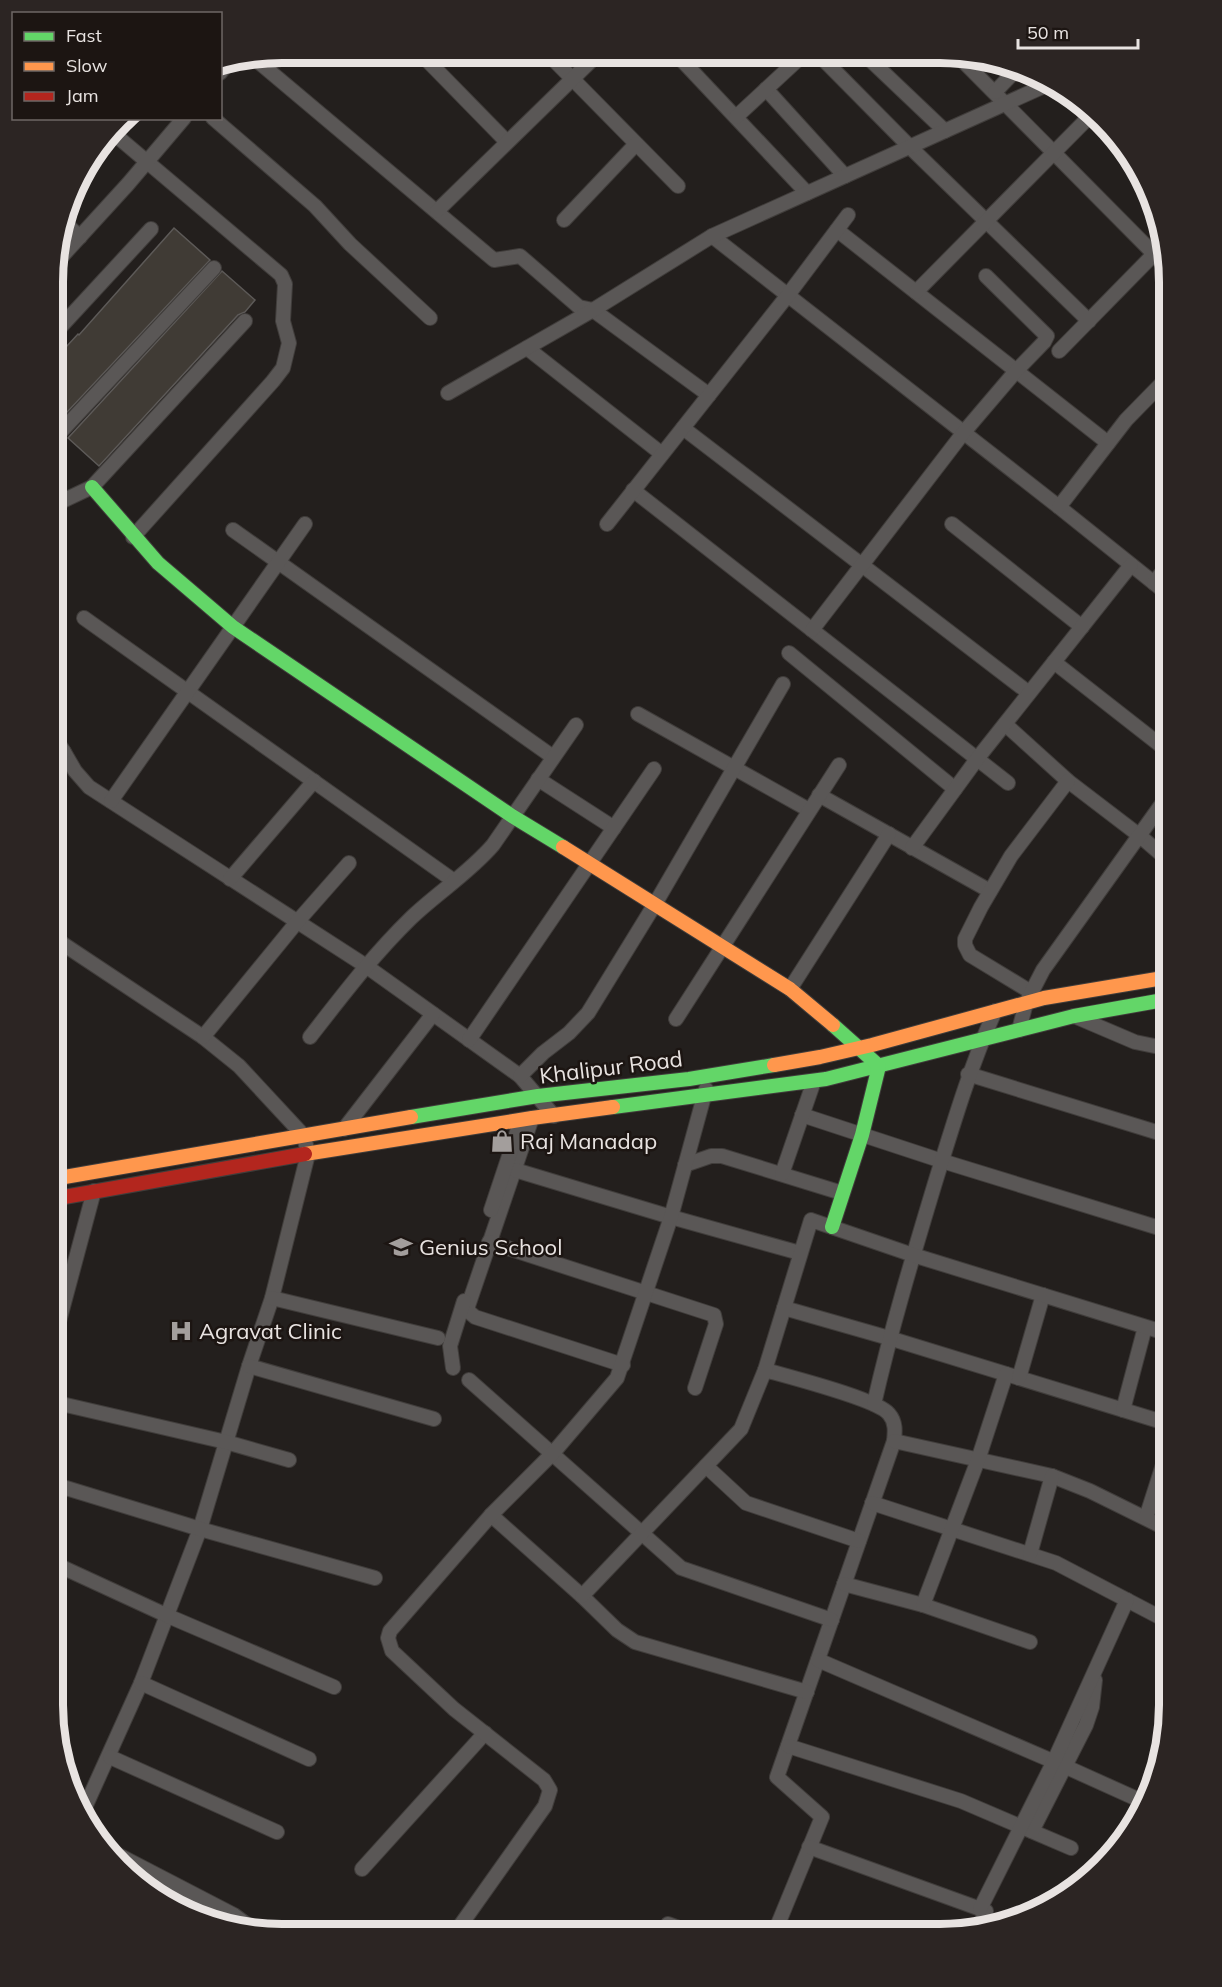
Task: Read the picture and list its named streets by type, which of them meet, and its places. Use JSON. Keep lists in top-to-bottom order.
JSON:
{
  "streets": {
    "street": ["Khalipur Road"]
  },
  "places": {
    "shop": ["Raj Manadap"],
    "school or university": ["Genius School"],
    "hospital": ["Agravat Clinic"]
  },
  "legend": ["Fast", "Slow", "Jam"],
  "scale_bar": "50 m"
}
